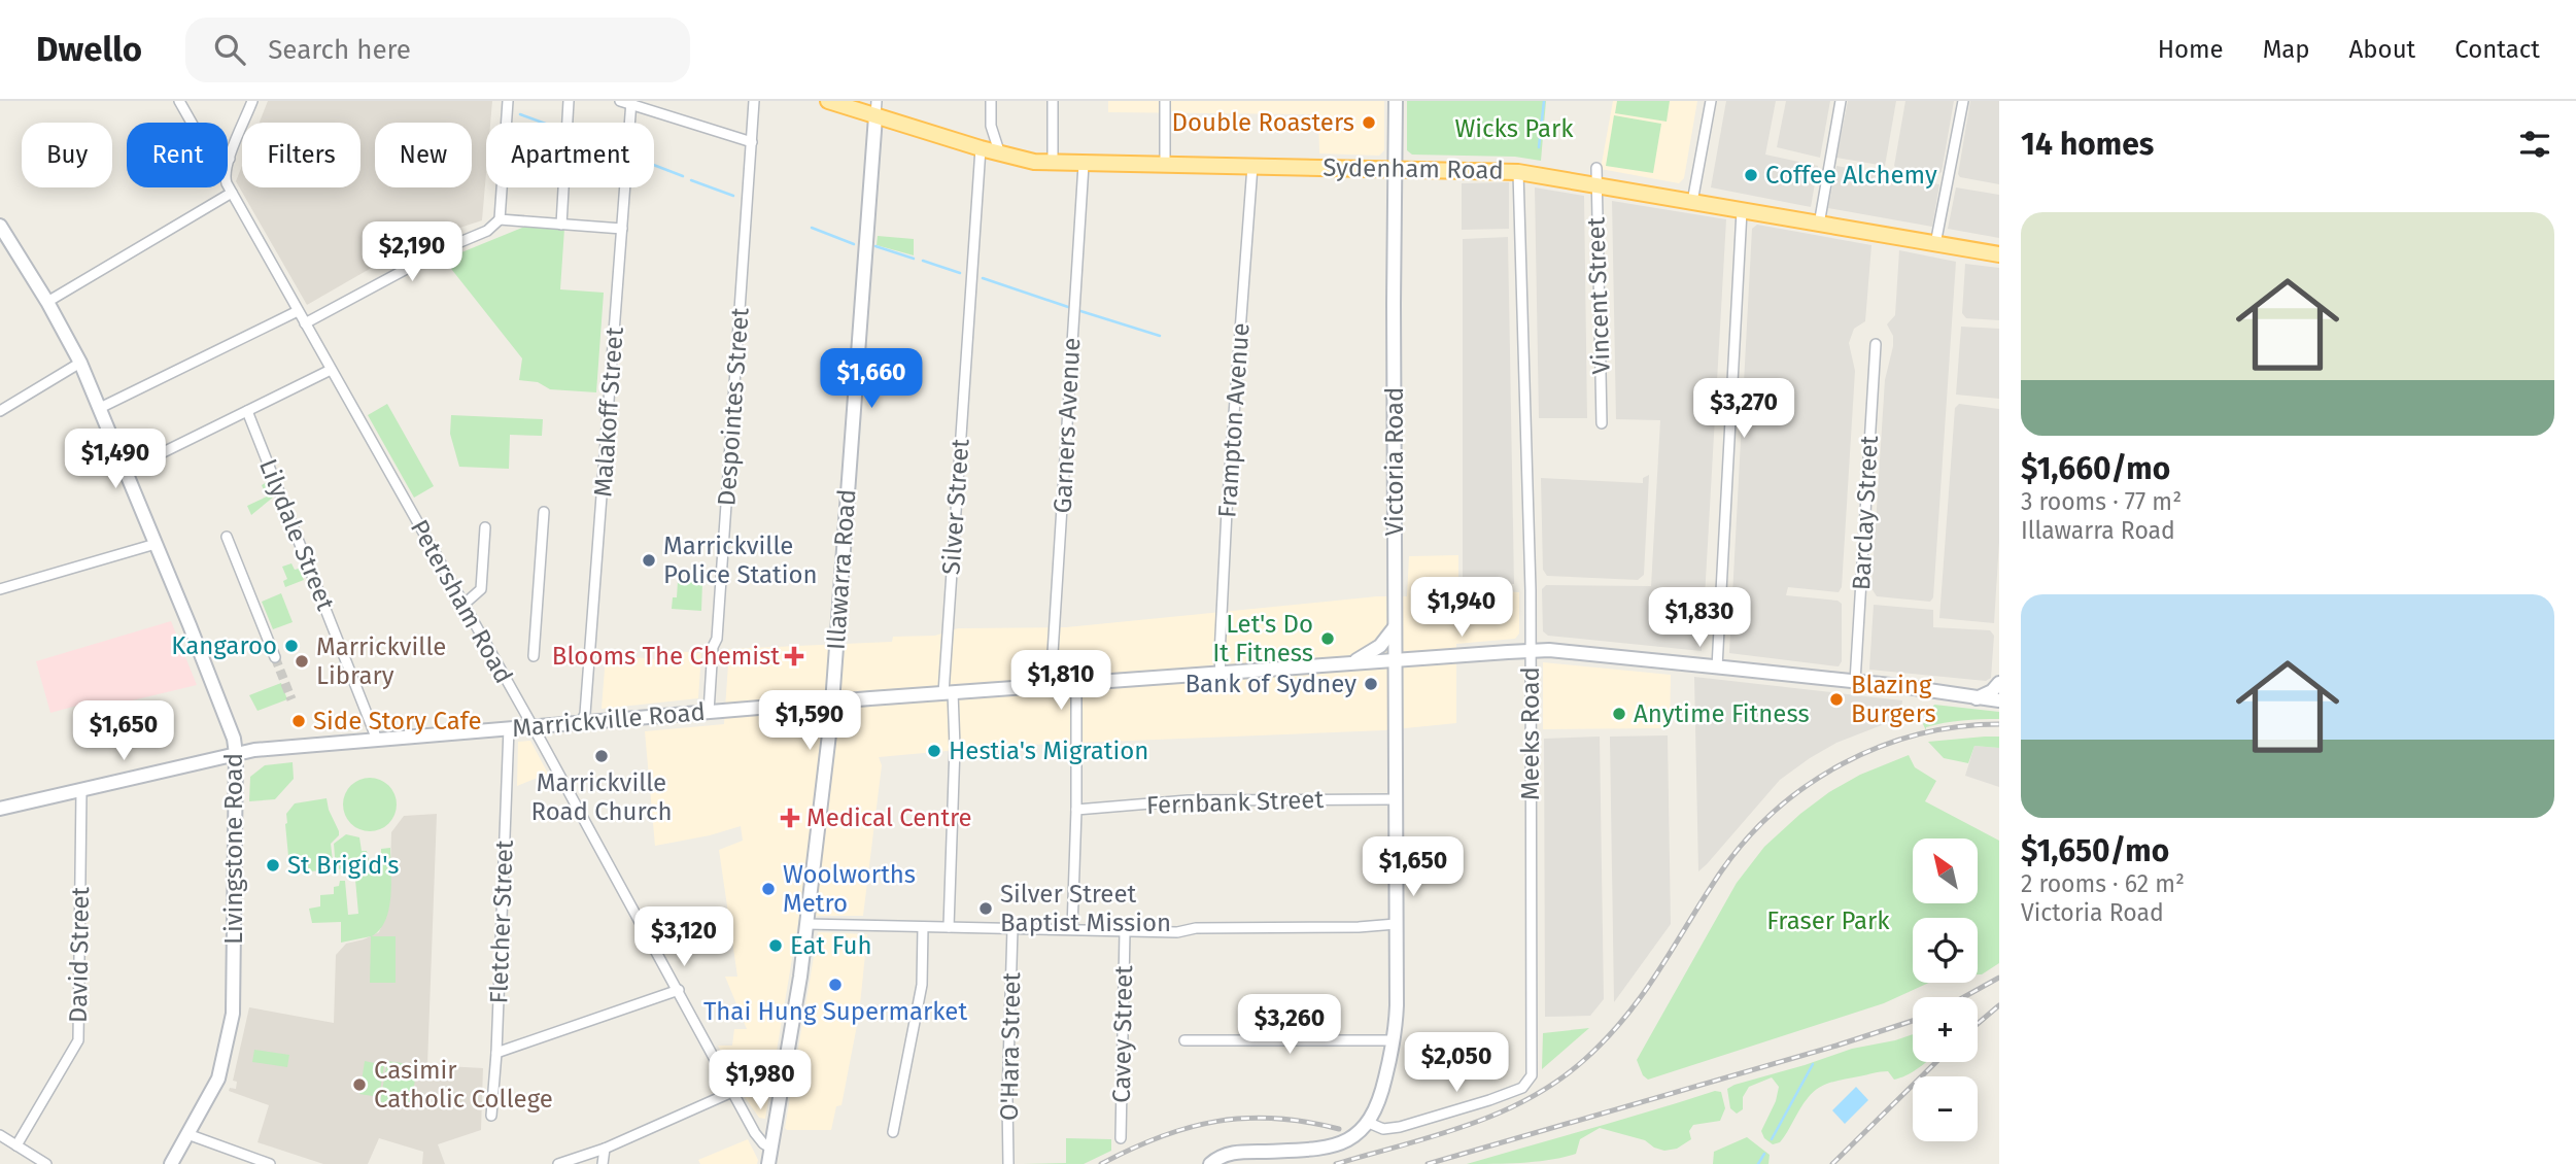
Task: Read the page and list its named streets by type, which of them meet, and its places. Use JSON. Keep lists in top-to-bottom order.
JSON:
{
  "streets": {
    "main road": [
      "Sydenham Road",
      "Victoria Road",
      "Illawarra Road",
      "Marrickville Road",
      "Livingstone Road"
    ],
    "street": [
      "Vincent Street",
      "Despointes Street",
      "Malakoff Street",
      "Frampton Avenue",
      "Garners Avenue",
      "Silver Street",
      "Barclay Street",
      "Lilydale Street",
      "Petersham Road",
      "Meeks Road",
      "Fernbank Street",
      "Fletcher Street",
      "David Street",
      "Cavey Street",
      "O'Hara Street"
    ]
  },
  "crossings": [
    ["Sydenham Road", "Vincent Street"],
    ["Sydenham Road", "Frampton Avenue"],
    ["Sydenham Road", "Garners Avenue"],
    ["Sydenham Road", "Victoria Road"],
    ["Sydenham Road", "Silver Street"],
    ["Sydenham Road", "Illawarra Road"],
    ["Sydenham Road", "Meeks Road"],
    ["Despointes Street", "Marrickville Road"],
    ["Malakoff Street", "Marrickville Road"],
    ["Frampton Avenue", "Marrickville Road"],
    ["Garners Avenue", "Marrickville Road"],
    ["Victoria Road", "Marrickville Road"],
    ["Victoria Road", "Meeks Road"],
    ["Victoria Road", "Fernbank Street"],
    ["Silver Street", "Marrickville Road"],
    ["Barclay Street", "Marrickville Road"],
    ["Lilydale Street", "Marrickville Road"],
    ["Illawarra Road", "Petersham Road"],
    ["Illawarra Road", "Marrickville Road"],
    ["Petersham Road", "Marrickville Road"],
    ["Marrickville Road", "Meeks Road"],
    ["Marrickville Road", "Livingstone Road"],
    ["Marrickville Road", "Fletcher Street"],
    ["Marrickville Road", "David Street"]
  ],
  "parks": ["Wicks Park", "Fraser Park"],
  "places": {
    "other": [
      "Double Roasters",
      "Coffee Alchemy",
      "Marrickville Police Station",
      "Let's Do It Fitness",
      "Kangaroo",
      "Marrickville Library",
      "Bank of Sydney",
      "Blazing Burgers",
      "Anytime Fitness",
      "Side Story Cafe",
      "Hestia's Migration",
      "Marrickville Road Church",
      "St Brigid's",
      "Woolworths Metro",
      "Silver Street Baptist Mission",
      "Eat Fuh",
      "Thai Hung Supermarket",
      "Casimir Catholic College"
    ],
    "health": ["Blooms The Chemist", "Medical Centre"]
  },
  "north": "top left",
  "page": {
    "header": "Dwello",
    "search": "Search here",
    "nav": [
      "Home",
      "Map",
      "About",
      "Contact"
    ],
    "heading": "14 homes",
    "chip": [
      "Buy",
      "Rent",
      "Filters",
      "New",
      "Apartment"
    ],
    "list": [
      {
        "name": "$1,660/mo",
        "note": "3 rooms · 77 m² · Illawarra Road"
      },
      {
        "name": "$1,650/mo",
        "note": "2 rooms · 62 m² · Victoria Road"
      }
    ],
    "price": [
      "$2,190",
      "$1,660",
      "$3,270",
      "$1,490",
      "$1,940",
      "$1,830",
      "$1,810",
      "$1,590",
      "$1,650",
      "$1,650",
      "$3,120",
      "$3,260",
      "$2,050",
      "$1,980"
    ],
    "map_buttons": ["+", "−"]
  }
}
